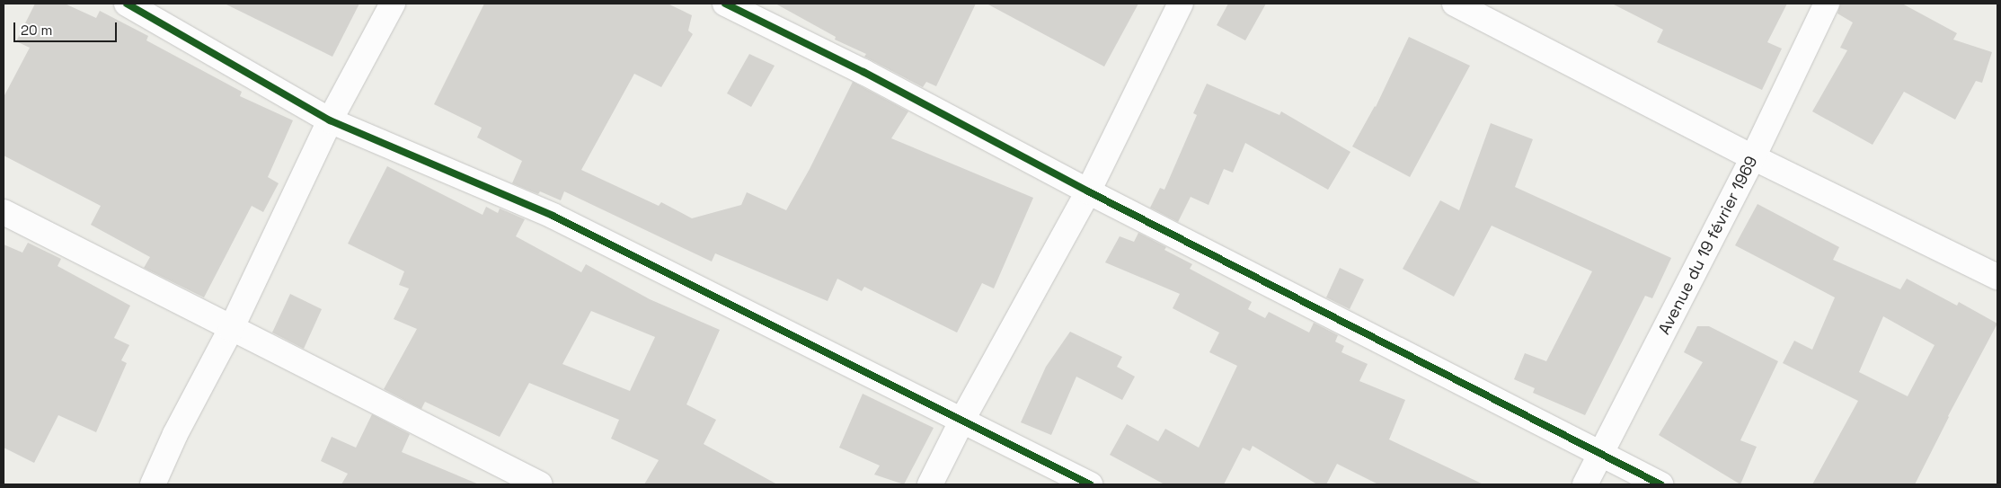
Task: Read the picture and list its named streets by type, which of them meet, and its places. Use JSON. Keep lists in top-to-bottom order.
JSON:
{
  "streets": {
    "street": ["Avenue du 19 février 1969"]
  },
  "scale_bar": "20 m"
}
